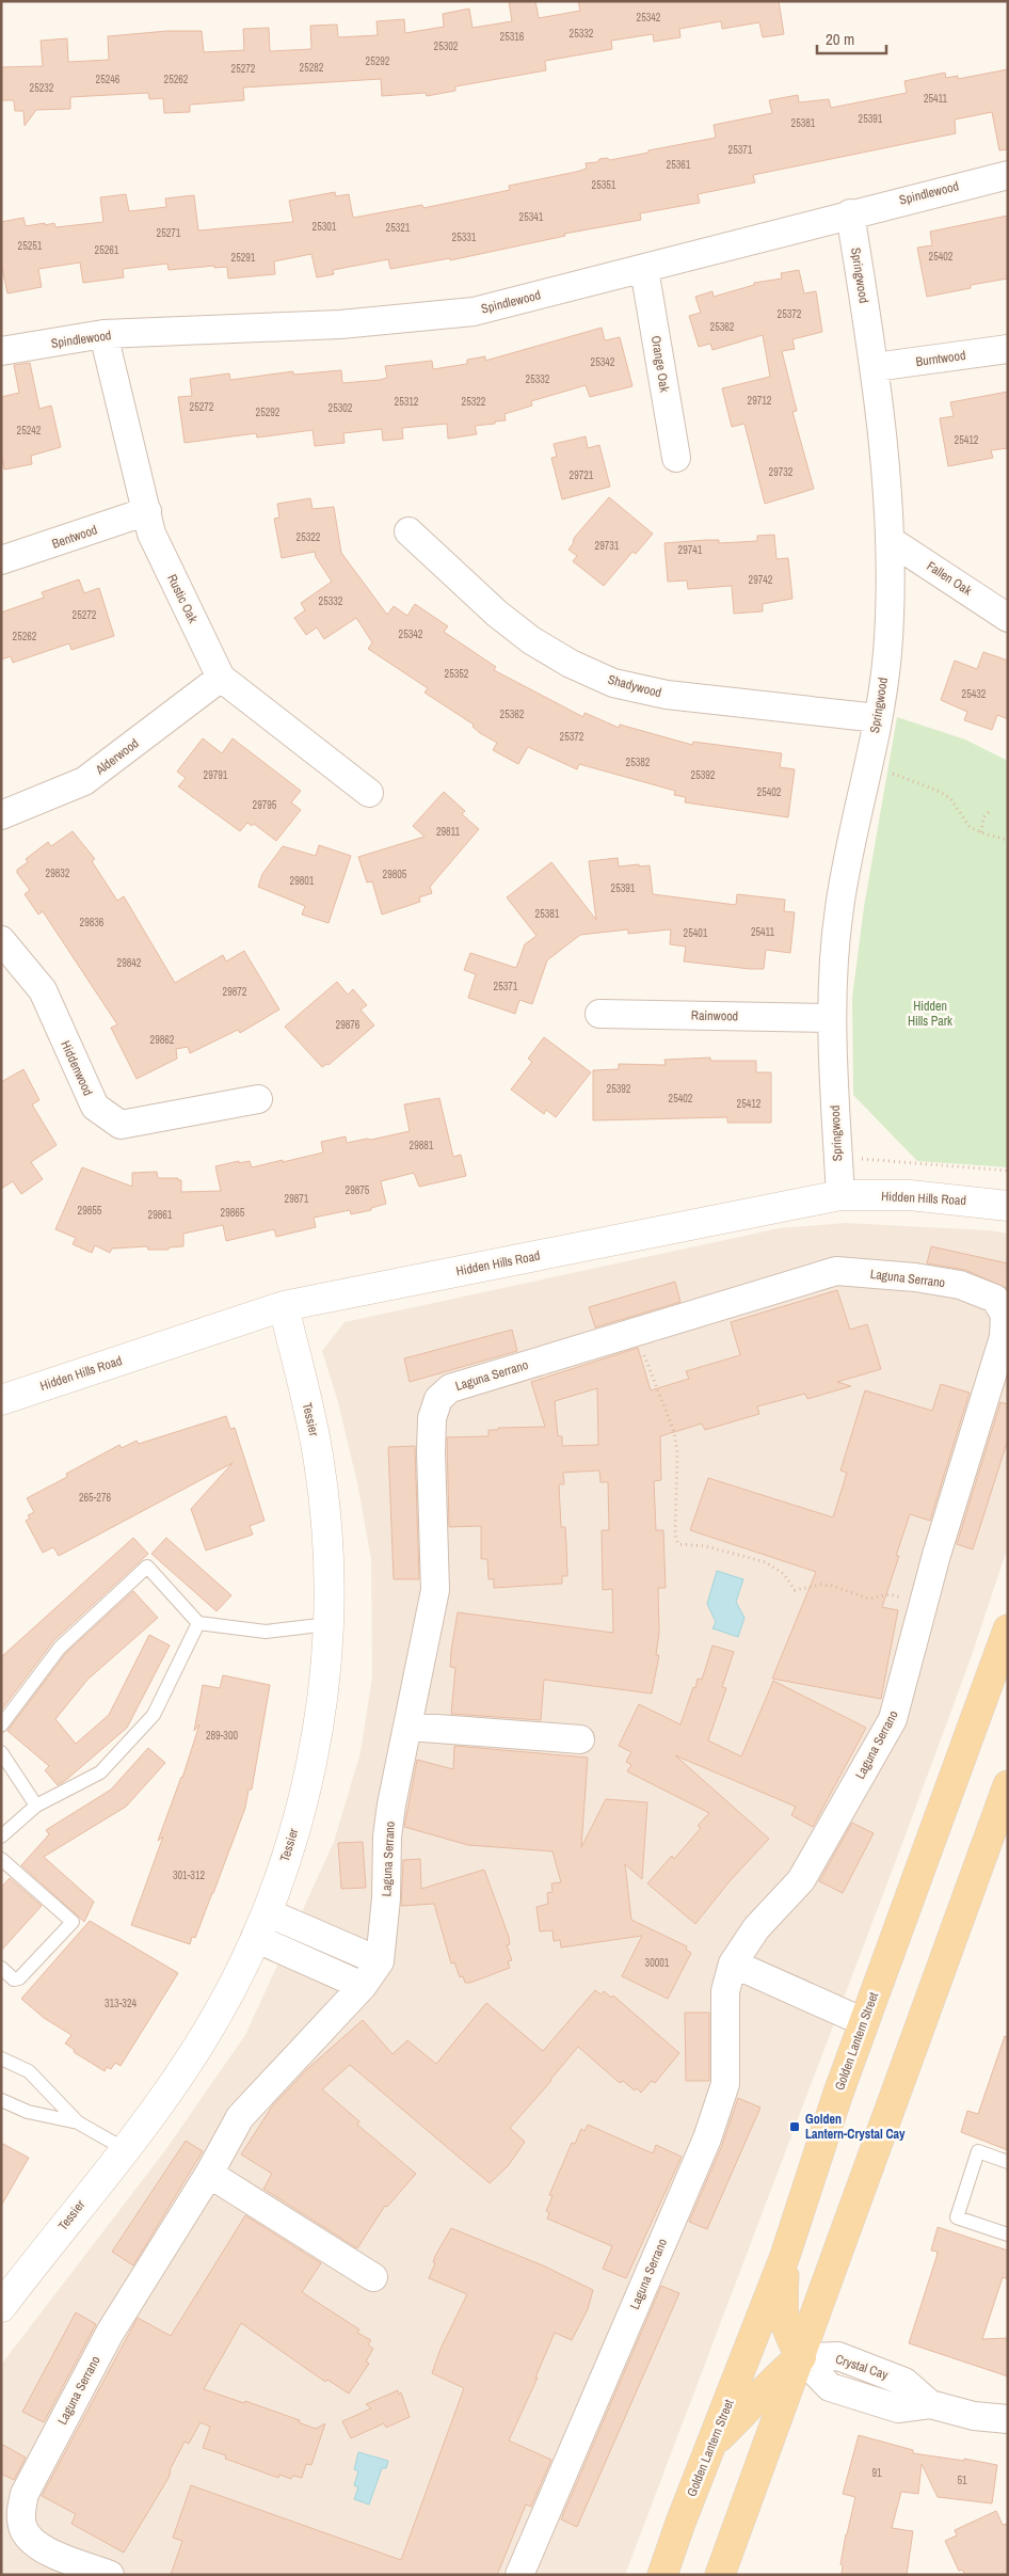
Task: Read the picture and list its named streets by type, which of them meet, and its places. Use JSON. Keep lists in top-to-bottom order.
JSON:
{
  "streets": {
    "main road": ["Golden Lantern Street"],
    "street": [
      "Spindlewood",
      "Springwood",
      "Burntwood",
      "Orange Oak",
      "Bentwood",
      "Fallen Oak",
      "Rustic Oak",
      "Shadywood",
      "Alderwood",
      "Rainwood",
      "Hiddenwood",
      "Hidden Hills Road",
      "Laguna Serrano",
      "Tessier",
      "Crystal Cay"
    ]
  },
  "crossings": [
    ["Spindlewood", "Springwood"],
    ["Spindlewood", "Orange Oak"],
    ["Spindlewood", "Rustic Oak"],
    ["Springwood", "Burntwood"],
    ["Springwood", "Fallen Oak"],
    ["Springwood", "Shadywood"],
    ["Springwood", "Rainwood"],
    ["Springwood", "Hidden Hills Road"],
    ["Bentwood", "Rustic Oak"],
    ["Rustic Oak", "Alderwood"],
    ["Hidden Hills Road", "Tessier"]
  ],
  "parks": ["Hidden Hills Park"],
  "places": {
    "transit": ["Golden Lantern-Crystal Cay"]
  },
  "house_numbers": [
    "25342",
    "25332",
    "25316",
    "25302",
    "25292",
    "25282",
    "25272",
    "25246",
    "25262",
    "25232",
    "25411",
    "25391",
    "25381",
    "25371",
    "25361",
    "25351",
    "25341",
    "25301",
    "25321",
    "25271",
    "25331",
    "25251",
    "25261",
    "25402",
    "25291",
    "25372",
    "25362",
    "25342",
    "25332",
    "29712",
    "25312",
    "25322",
    "25272",
    "25302",
    "25292",
    "25242",
    "25412",
    "29732",
    "29721",
    "25322",
    "29731",
    "29741",
    "29742",
    "25332",
    "25272",
    "25342",
    "25262",
    "25352",
    "25432",
    "25362",
    "25372",
    "25382",
    "29791",
    "25392",
    "25402",
    "29795",
    "29811",
    "29832",
    "29805",
    "29801",
    "25391",
    "25381",
    "29836",
    "25411",
    "25401",
    "29842",
    "25371",
    "29872",
    "29876",
    "29862",
    "25392",
    "25402",
    "25412",
    "29881",
    "29875",
    "29871",
    "29855",
    "29865",
    "29861",
    "265-276",
    "289-300",
    "301-312",
    "30001",
    "313-324",
    "91",
    "51"
  ],
  "scale_bar": "20 m"
}
